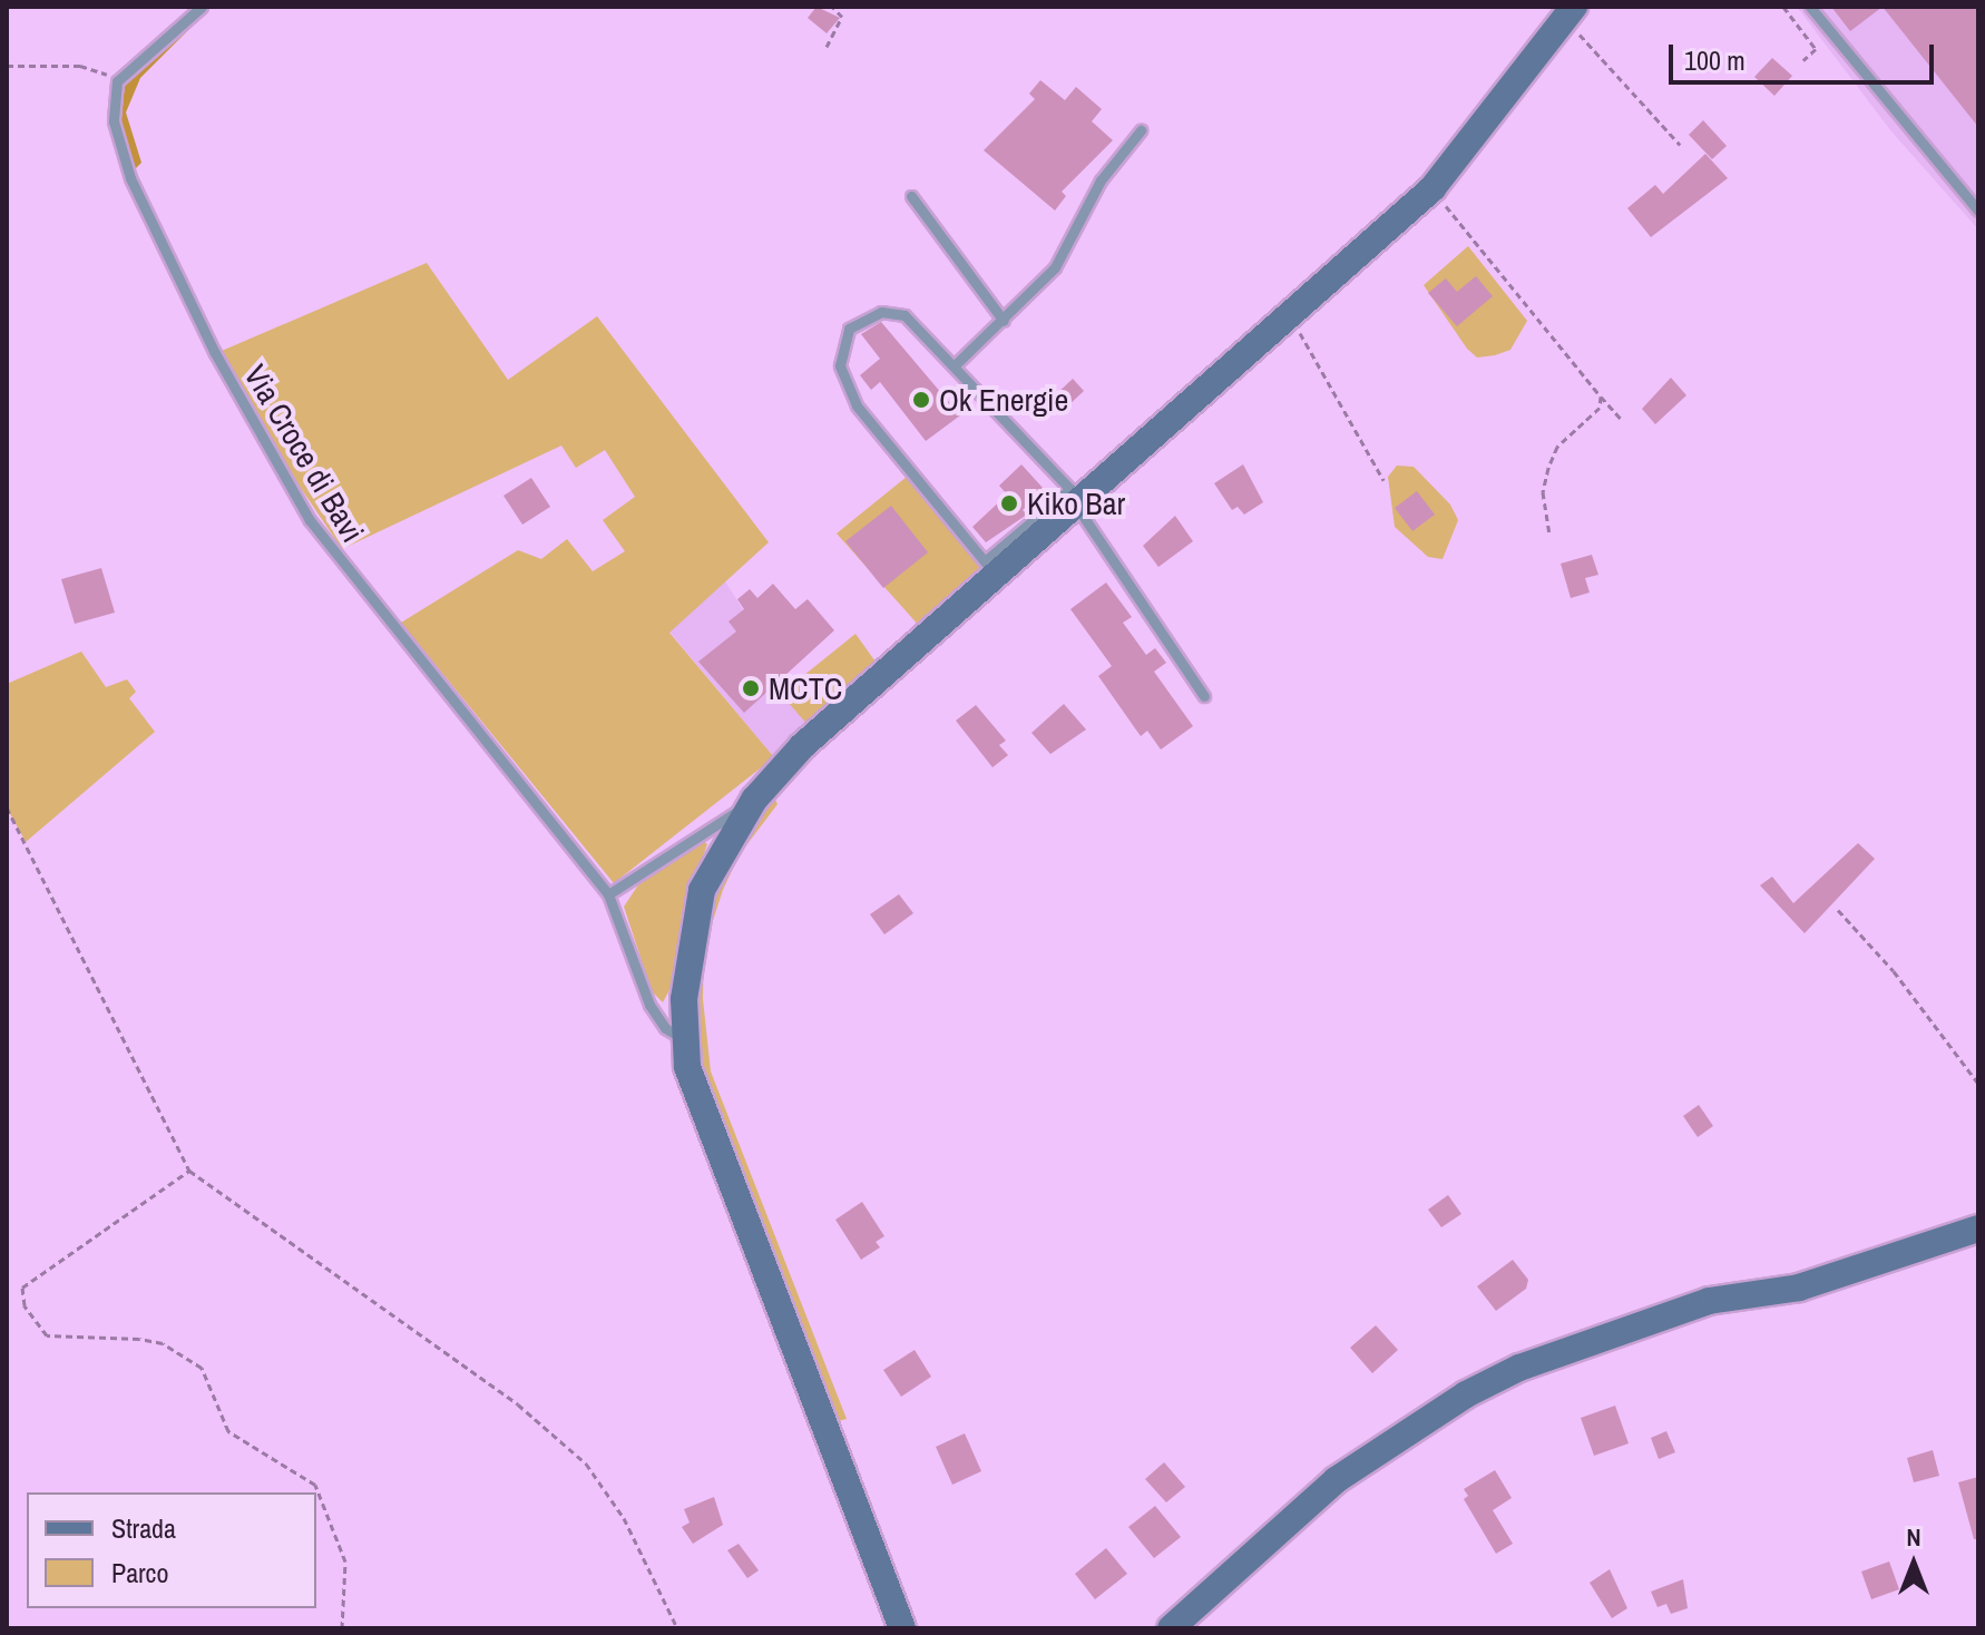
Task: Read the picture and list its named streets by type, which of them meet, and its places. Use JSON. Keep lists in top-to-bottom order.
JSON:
{
  "streets": {
    "lane": ["Via Croce di Bavi"]
  },
  "places": ["Ok Energie", "Kiko Bar", "MCTC"],
  "legend": ["Strada", "Parco"],
  "scale_bar": "100 m",
  "north": "top"
}
